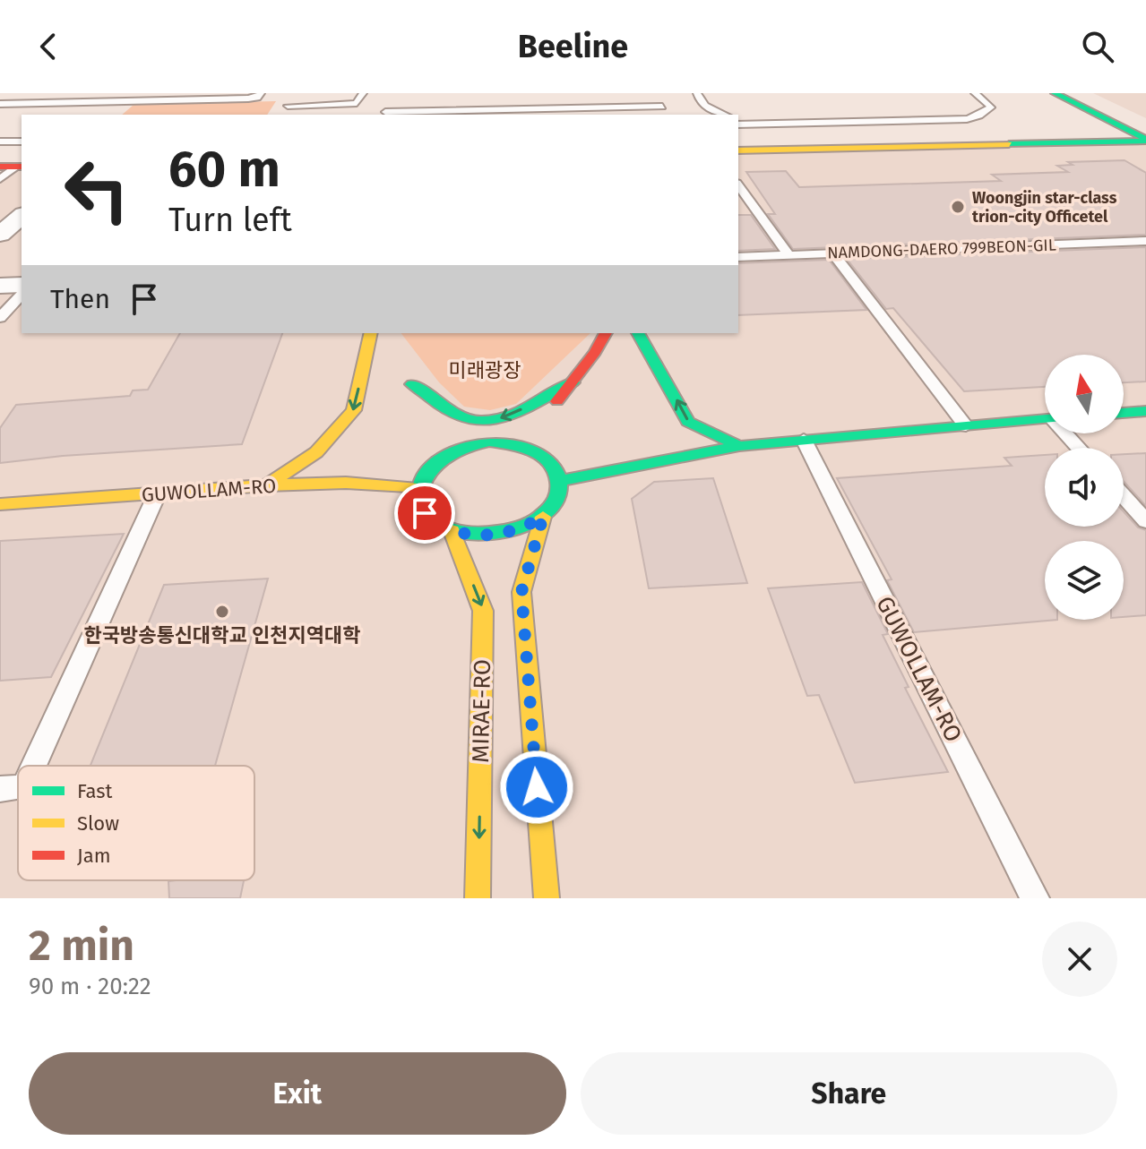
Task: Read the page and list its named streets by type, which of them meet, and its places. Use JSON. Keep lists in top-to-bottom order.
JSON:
{
  "streets": {
    "street": ["GUWOLLAM-RO", "MIRAE-RO"],
    "lane": ["NAMDONG-DAERO 799BEON-GIL"]
  },
  "crossings": [
    ["GUWOLLAM-RO", "MIRAE-RO"]
  ],
  "parks": ["미래광장"],
  "places": ["Woongjin star-class trion-city Officetel", "한국방송통신대학교 인천지역대학"],
  "legend": ["Fast", "Slow", "Jam"],
  "north": "top",
  "page": {
    "header": "Beeline",
    "turn": ["60 m", "Turn left"],
    "then": "Then",
    "heading": ["2 min", "90 m · 20:22"],
    "buttons": ["Exit", "Share"]
  }
}
